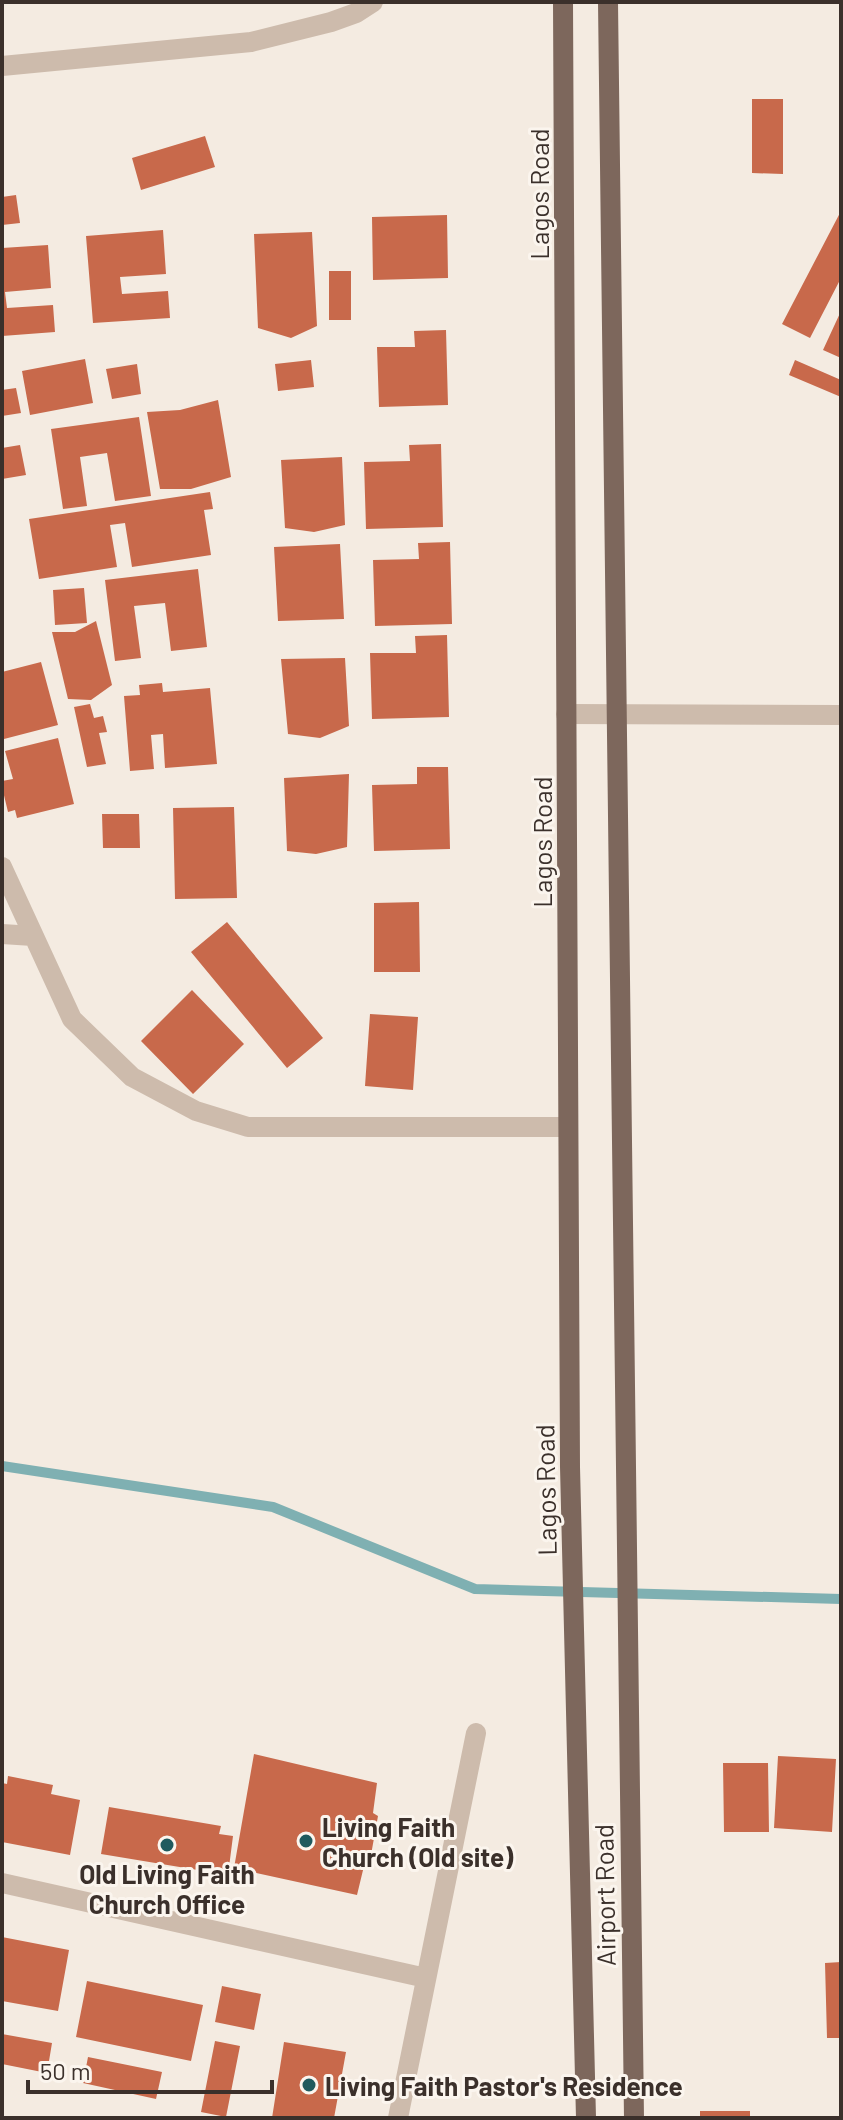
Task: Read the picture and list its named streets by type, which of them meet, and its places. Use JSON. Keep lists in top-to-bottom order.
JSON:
{
  "streets": {
    "main road": ["Lagos Road", "Airport Road"]
  },
  "crossings": [
    ["Lagos Road", "Airport Road"]
  ],
  "places": ["Living Faith Church (Old site)", "Old Living Faith Church Office", "Living Faith Pastor's Residence"],
  "scale_bar": "50 m"
}
